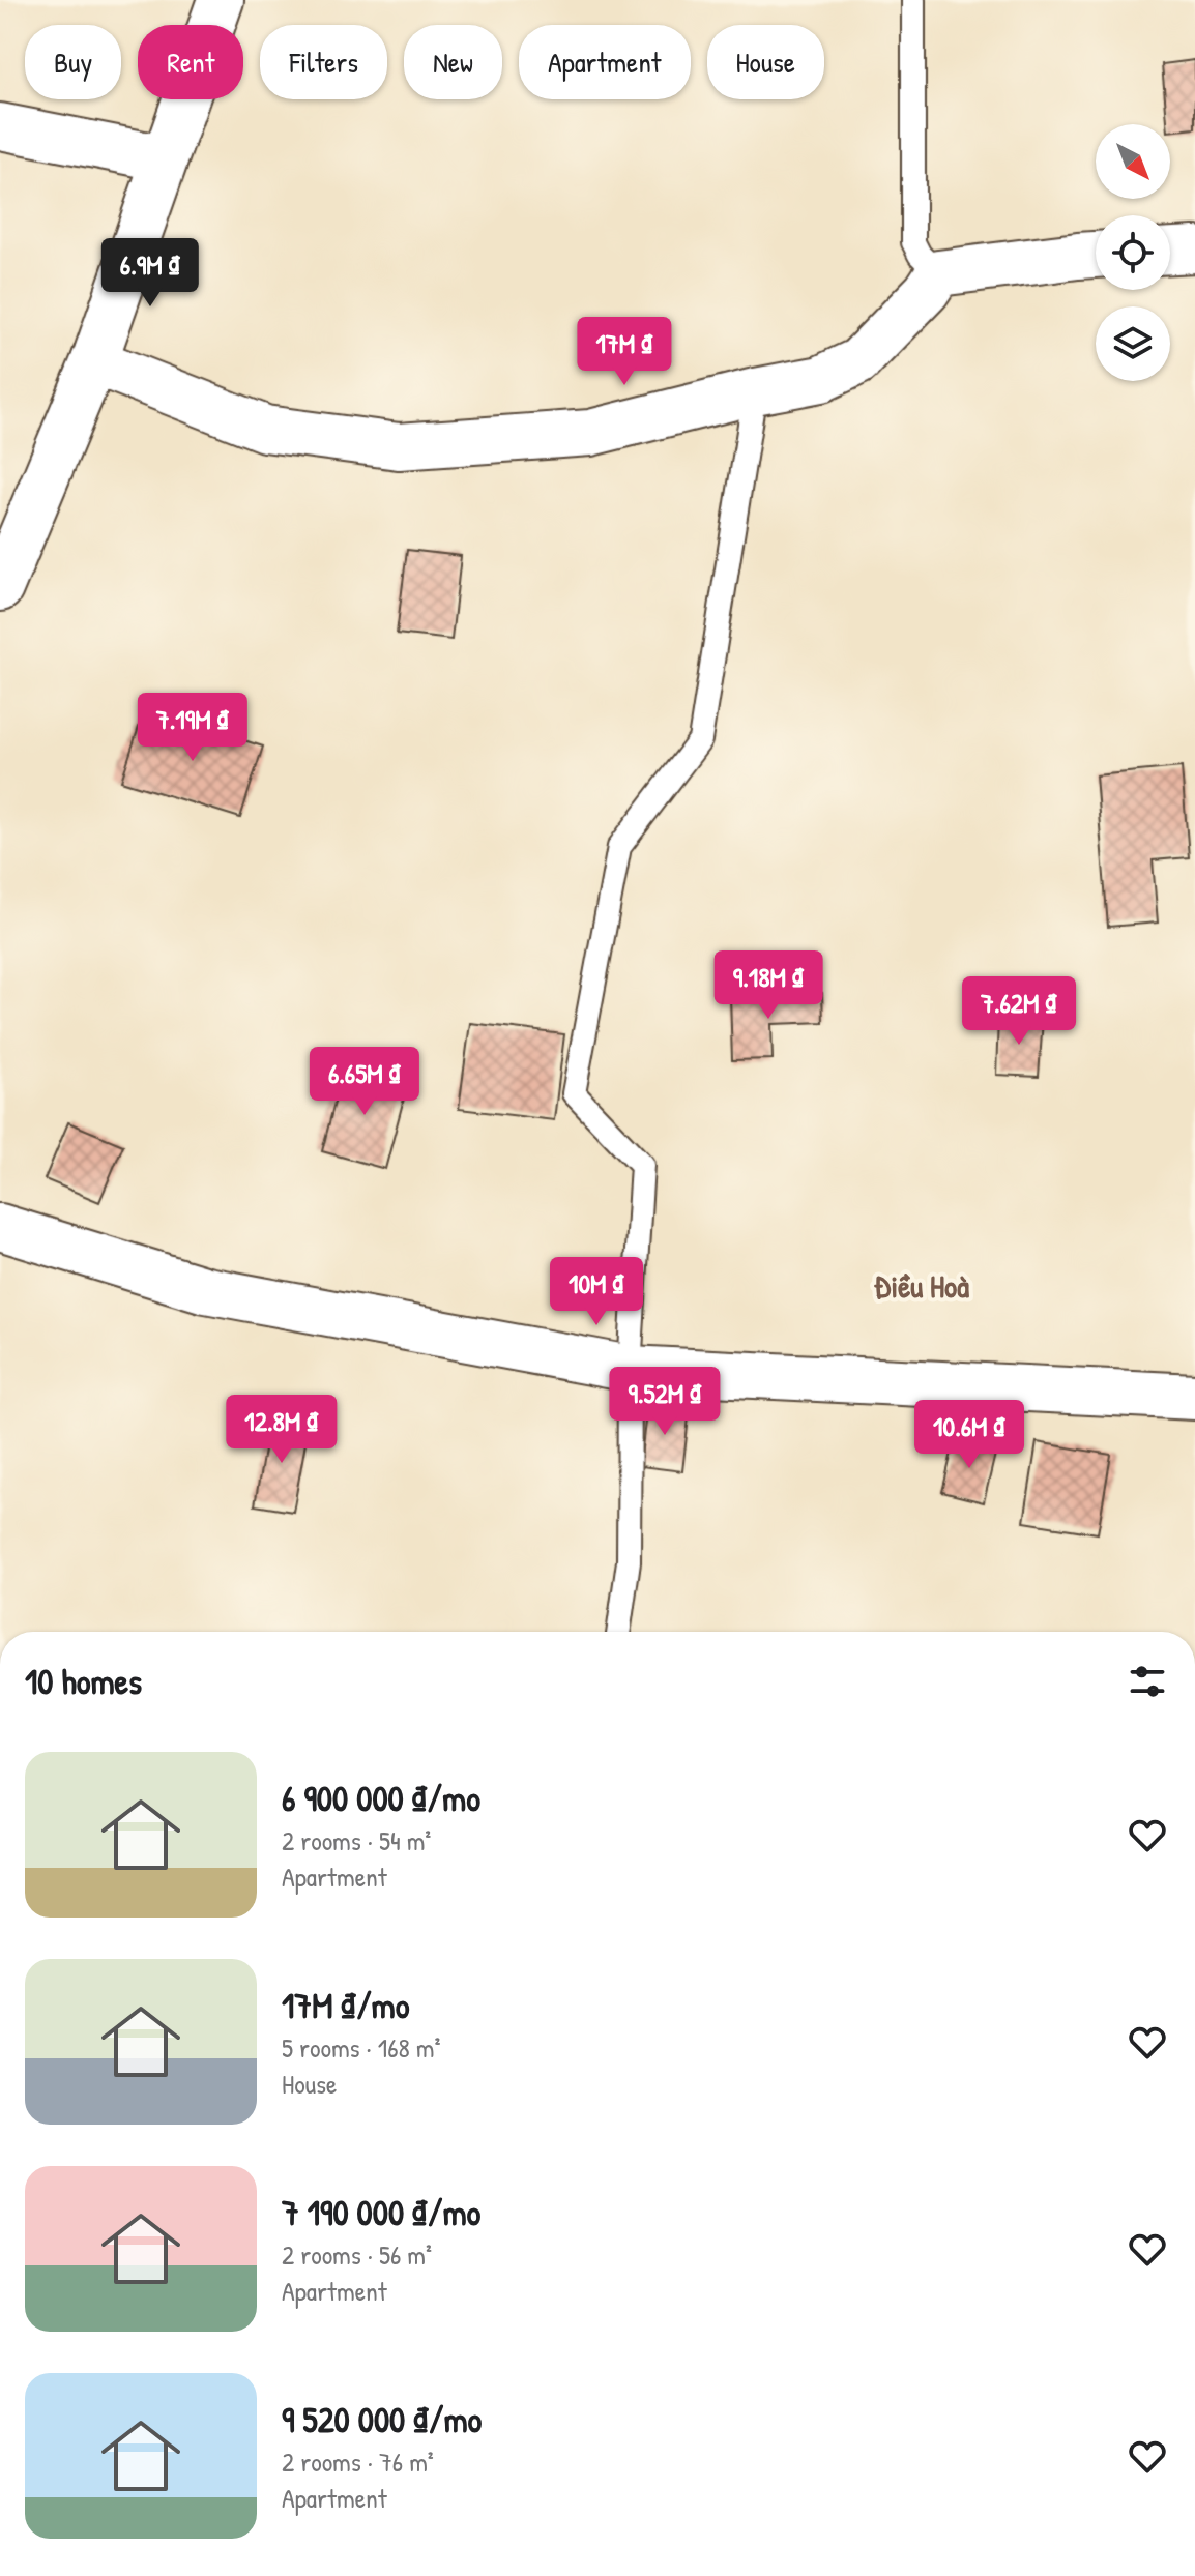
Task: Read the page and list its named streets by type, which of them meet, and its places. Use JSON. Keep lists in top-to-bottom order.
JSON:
{
  "districts": ["Điều Hoà"],
  "north": "bottom right",
  "page": {
    "chip": [
      "Buy",
      "Rent",
      "Filters",
      "New",
      "Apartment",
      "House"
    ],
    "price": [
      "6.9M ₫",
      "17M ₫",
      "7.19M ₫",
      "9.18M ₫",
      "7.62M ₫",
      "6.65M ₫",
      "10M ₫",
      "9.52M ₫",
      "12.8M ₫",
      "10.6M ₫"
    ],
    "heading": "10 homes",
    "list": [
      {
        "name": "6 900 000 ₫/mo",
        "note": "2 rooms · 54 m² · Apartment"
      },
      {
        "name": "17M ₫/mo",
        "note": "5 rooms · 168 m² · House"
      },
      {
        "name": "7 190 000 ₫/mo",
        "note": "2 rooms · 56 m² · Apartment"
      },
      {
        "name": "9 520 000 ₫/mo",
        "note": "2 rooms · 76 m² · Apartment"
      }
    ]
  }
}
